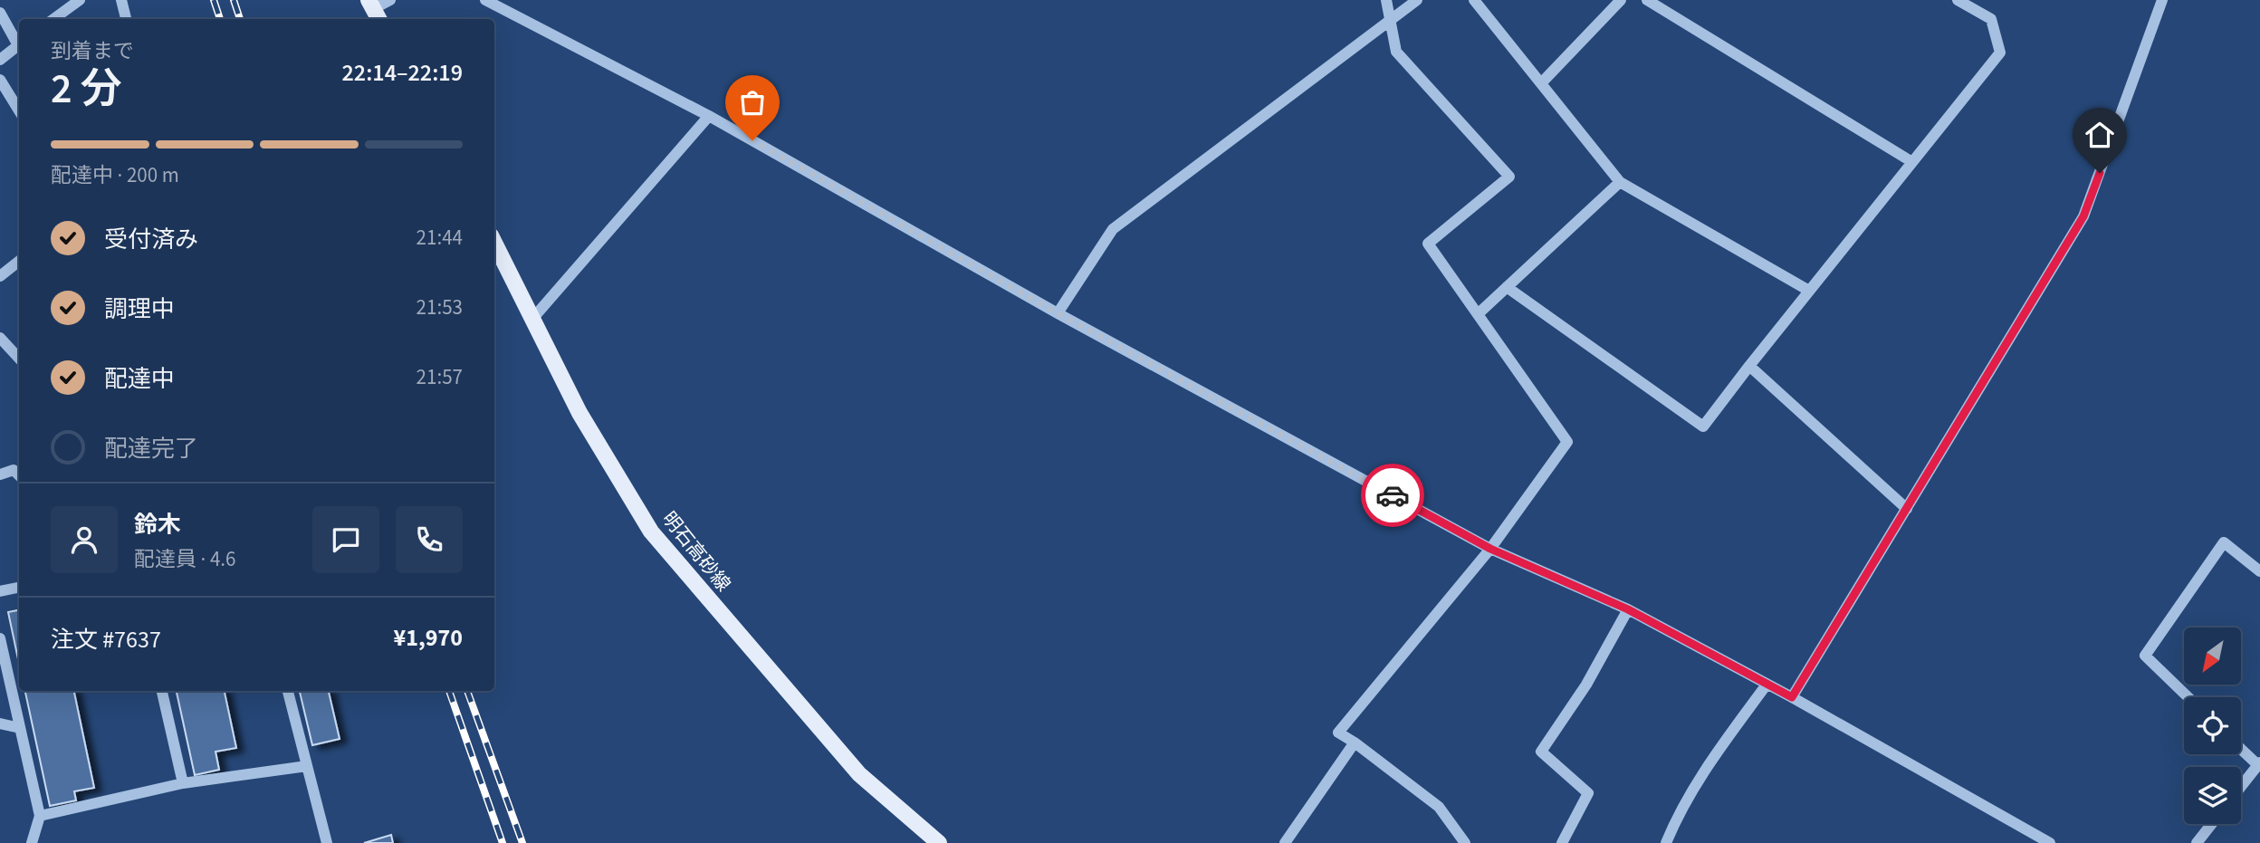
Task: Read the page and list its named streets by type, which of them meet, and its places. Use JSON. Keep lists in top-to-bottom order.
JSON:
{
  "streets": {
    "main road": ["明石高砂線"]
  },
  "north": "bottom left",
  "page": {
    "heading": ["2 分", "到着まで", "22:14–22:19"],
    "panel": [
      "鈴木",
      "配達員 · 4.6",
      "注文 #7637",
      "¥1,970"
    ],
    "bar": "配達中 · 200 m",
    "list": [
      ["受付済み", "21:44"],
      ["調理中", "21:53"],
      ["配達中", "21:57"],
      "配達完了"
    ]
  }
}
